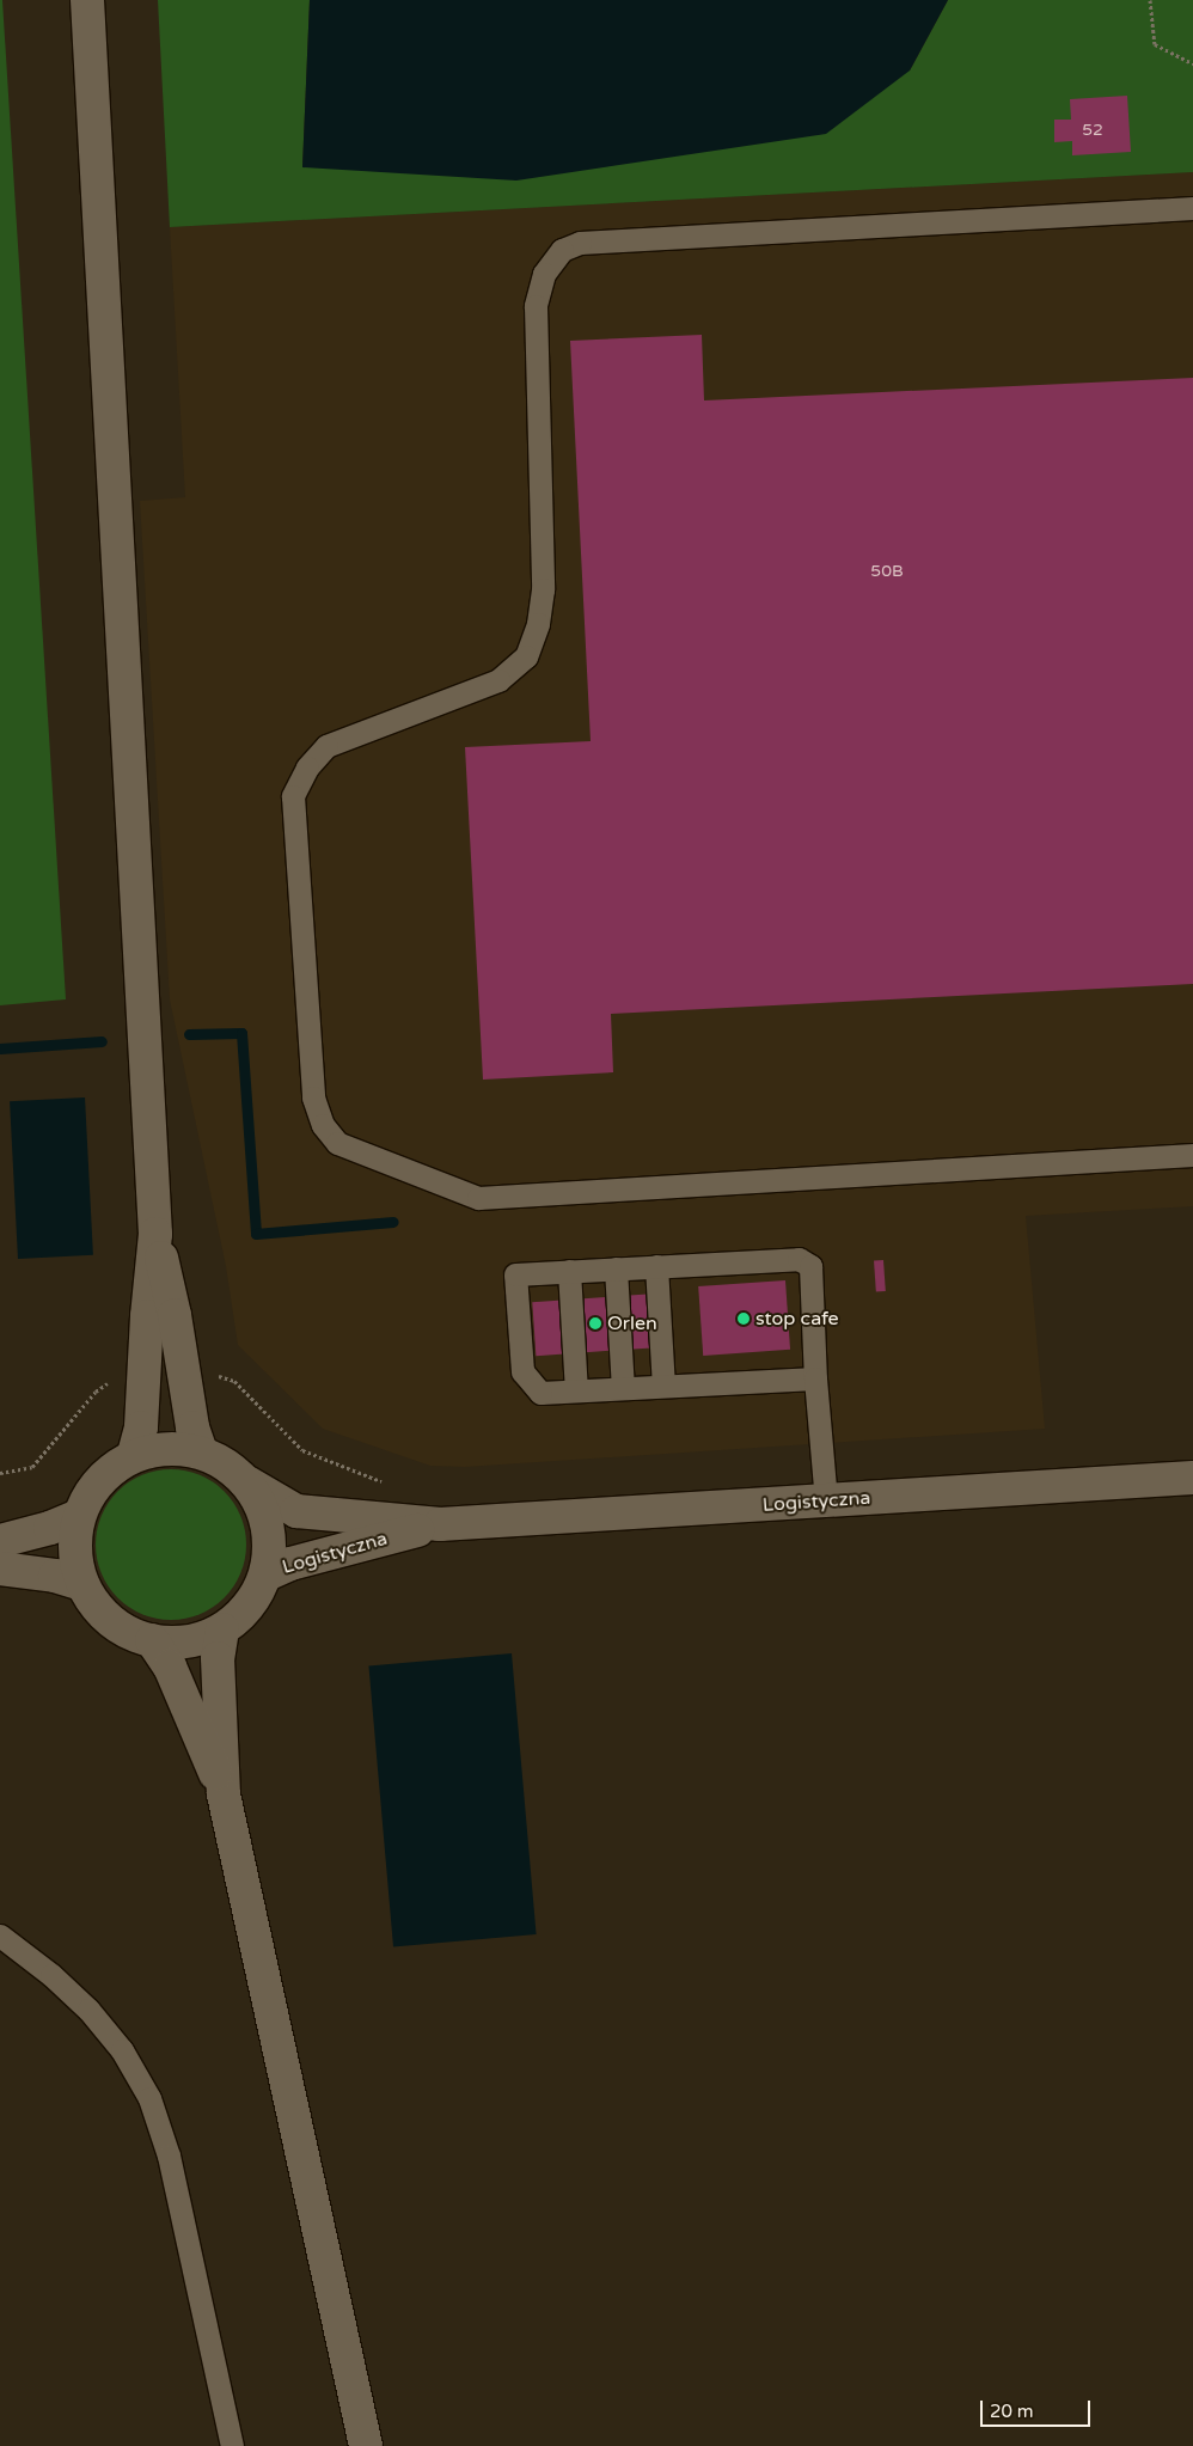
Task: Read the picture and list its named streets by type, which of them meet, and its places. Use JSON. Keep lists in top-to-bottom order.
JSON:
{
  "streets": {
    "main road": ["Logistyczna"]
  },
  "places": ["stop cafe", "Orlen"],
  "house_numbers": ["52", "50B"],
  "scale_bar": "20 m"
}
